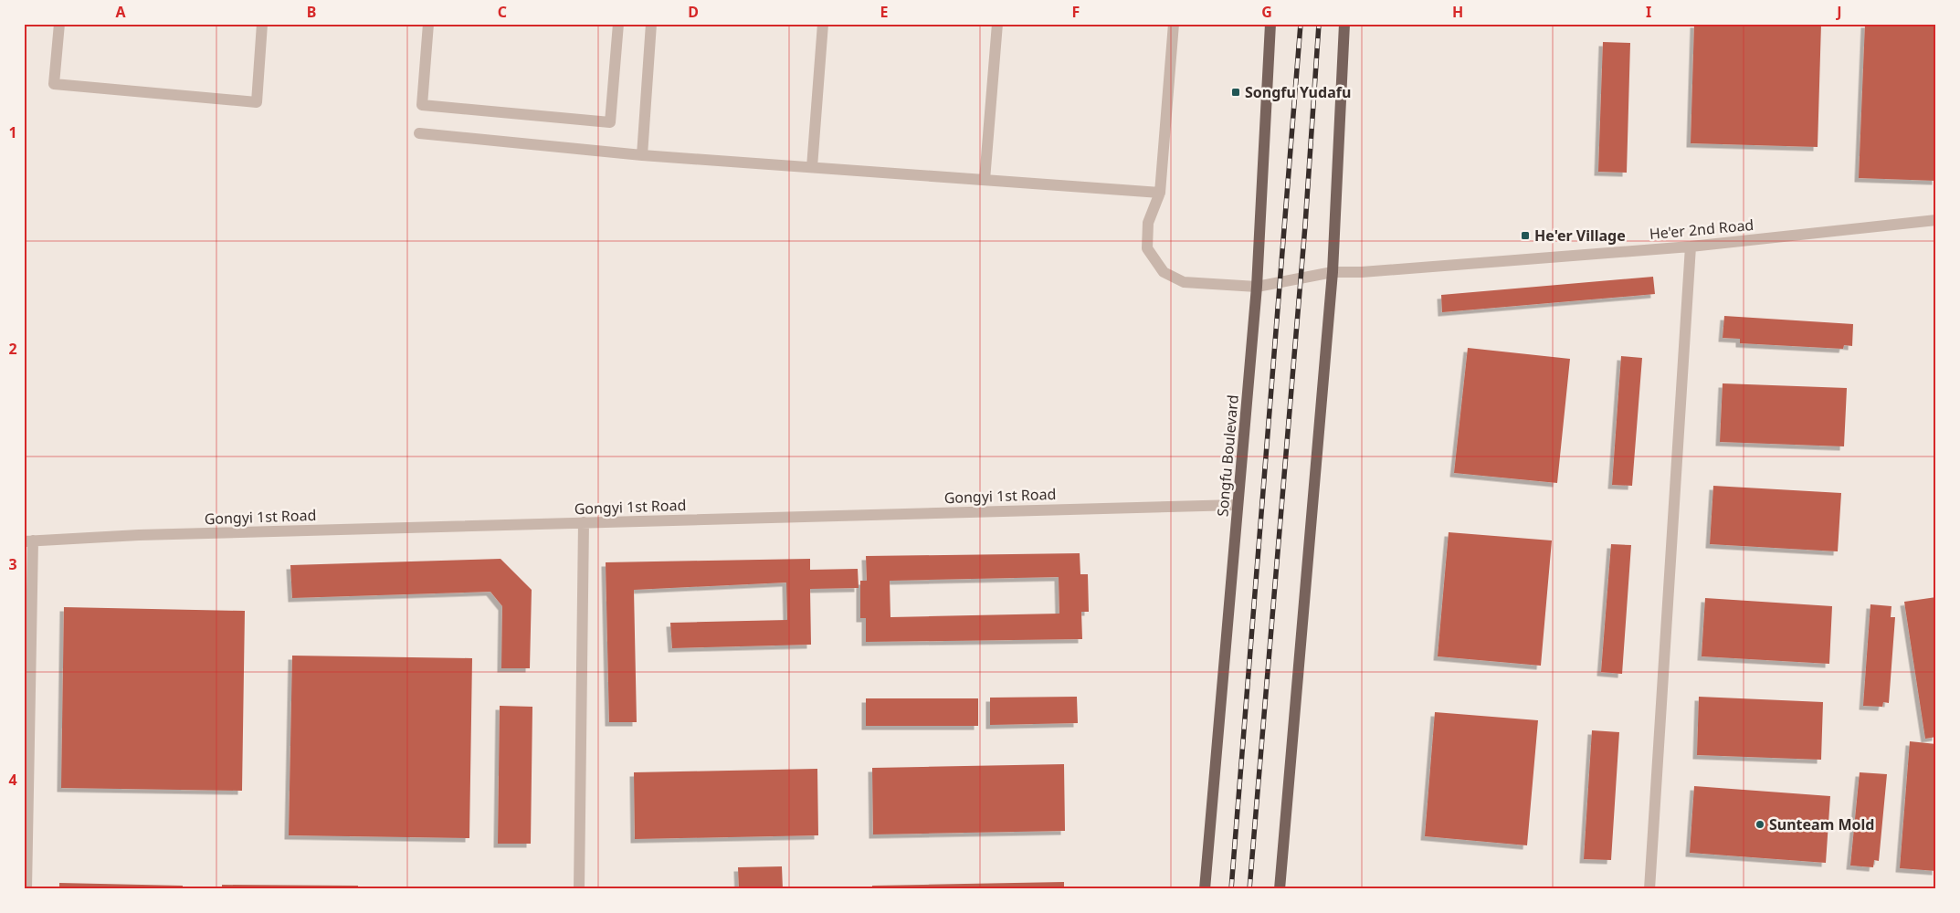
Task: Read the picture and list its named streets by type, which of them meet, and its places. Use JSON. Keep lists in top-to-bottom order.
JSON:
{
  "streets": {
    "main road": ["Songfu Boulevard"],
    "street": ["He'er 2nd Road", "Gongyi 1st Road"]
  },
  "crossings": [
    ["He'er 2nd Road", "Songfu Boulevard"],
    ["Songfu Boulevard", "Gongyi 1st Road"]
  ],
  "places": {
    "transit": ["Songfu Yudafu", "He'er Village"],
    "other": ["Sunteam Mold"]
  },
  "grid": {
    "columns": [
      "A",
      "B",
      "C",
      "D",
      "E",
      "F",
      "G",
      "H",
      "I",
      "J"
    ],
    "rows": [
      "1",
      "2",
      "3",
      "4"
    ]
  }
}
